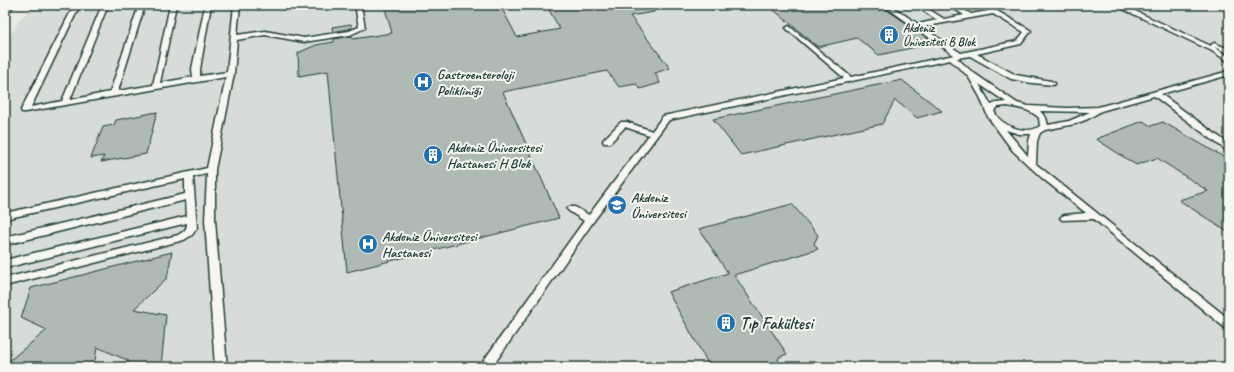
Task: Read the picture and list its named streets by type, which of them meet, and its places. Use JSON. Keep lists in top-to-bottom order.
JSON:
{
  "places": {
    "building": ["Akdeniz Ünivesitesi B Blok", "Akdeniz Üniversitesi Hastanesi H Blok", "Tıp Fakültesi"],
    "hospital": ["Gastroenteroloji Polikliniği", "Akdeniz Üniversitesi Hastanesi"],
    "school or university": ["Akdeniz Üniversitesi"]
  }
}
